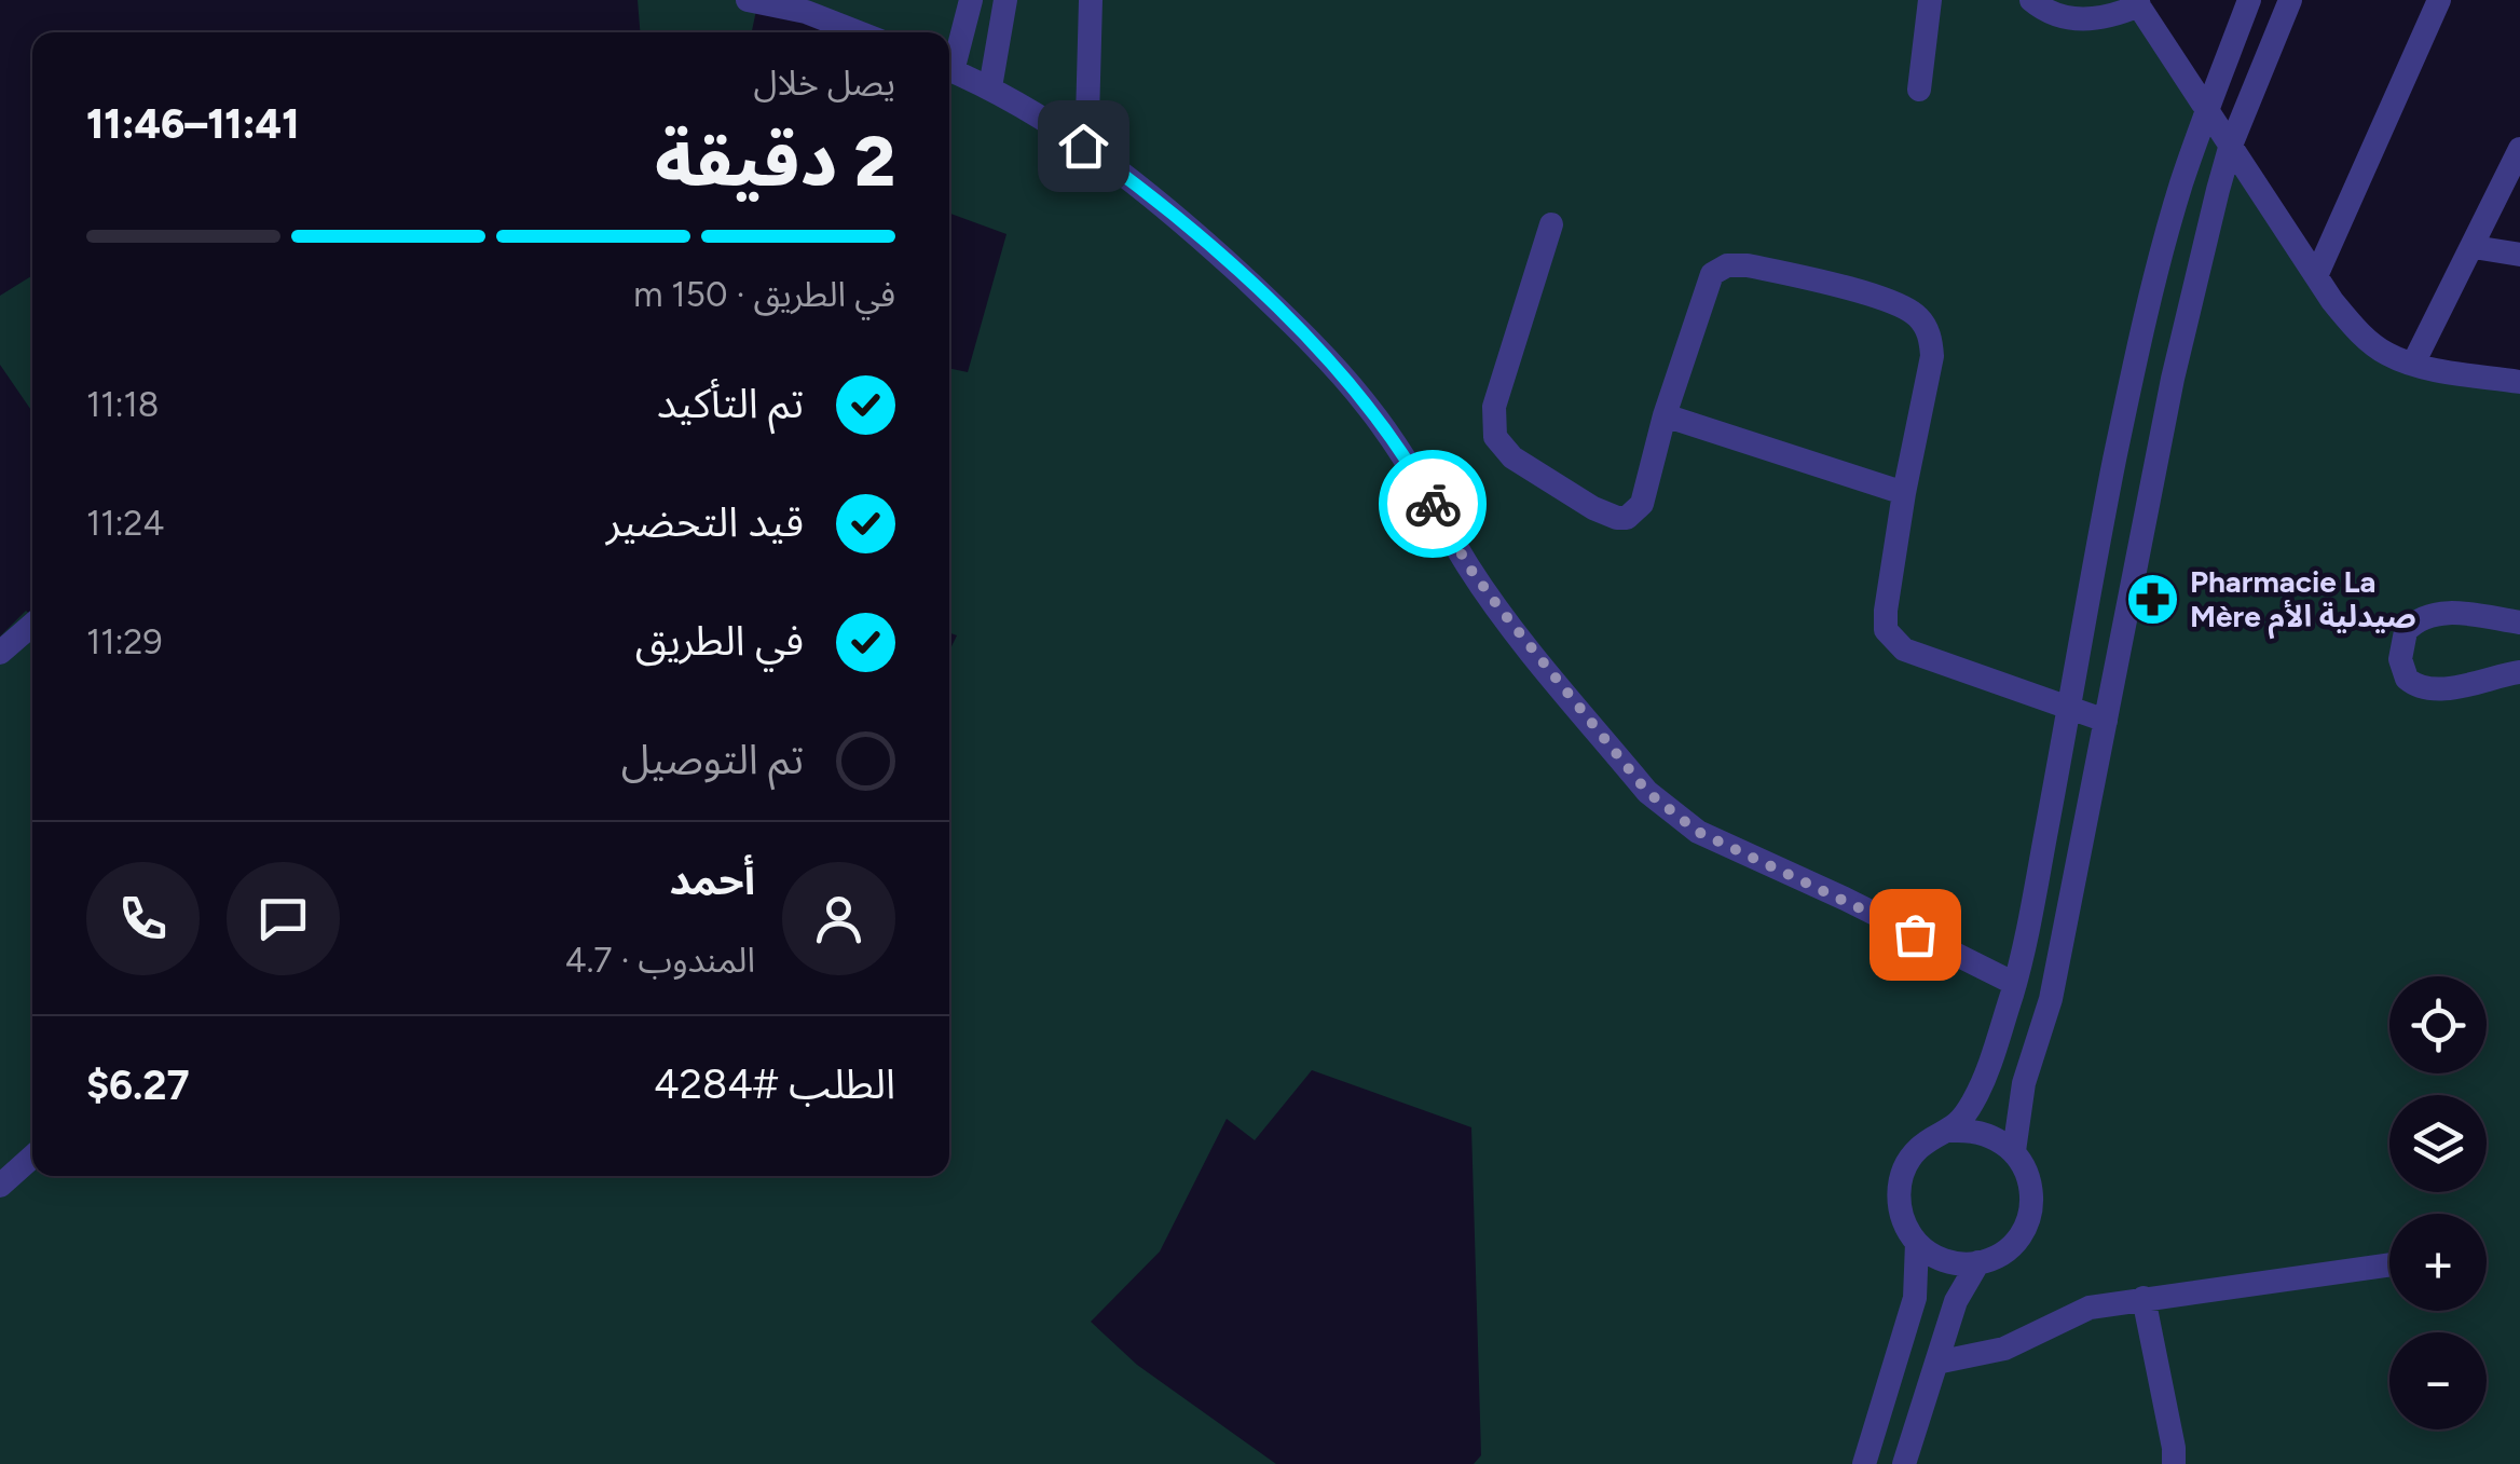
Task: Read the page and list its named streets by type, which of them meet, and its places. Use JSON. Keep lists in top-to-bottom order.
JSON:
{
  "places": {
    "pharmacy": ["Pharmacie La Mère صيدلية الأم"]
  },
  "page": {
    "heading": ["2 دقيقة", "يصل خلال", "11:41–11:46"],
    "panel": [
      "أحمد",
      "المندوب · 4.7",
      "الطلب #4284",
      "$6.27"
    ],
    "bar": "في الطريق · 150 m",
    "list": [
      ["تم التأكيد", "11:18"],
      ["قيد التحضير", "11:24"],
      ["في الطريق", "11:29"],
      "تم التوصيل"
    ],
    "map_buttons": ["+", "−"]
  }
}
